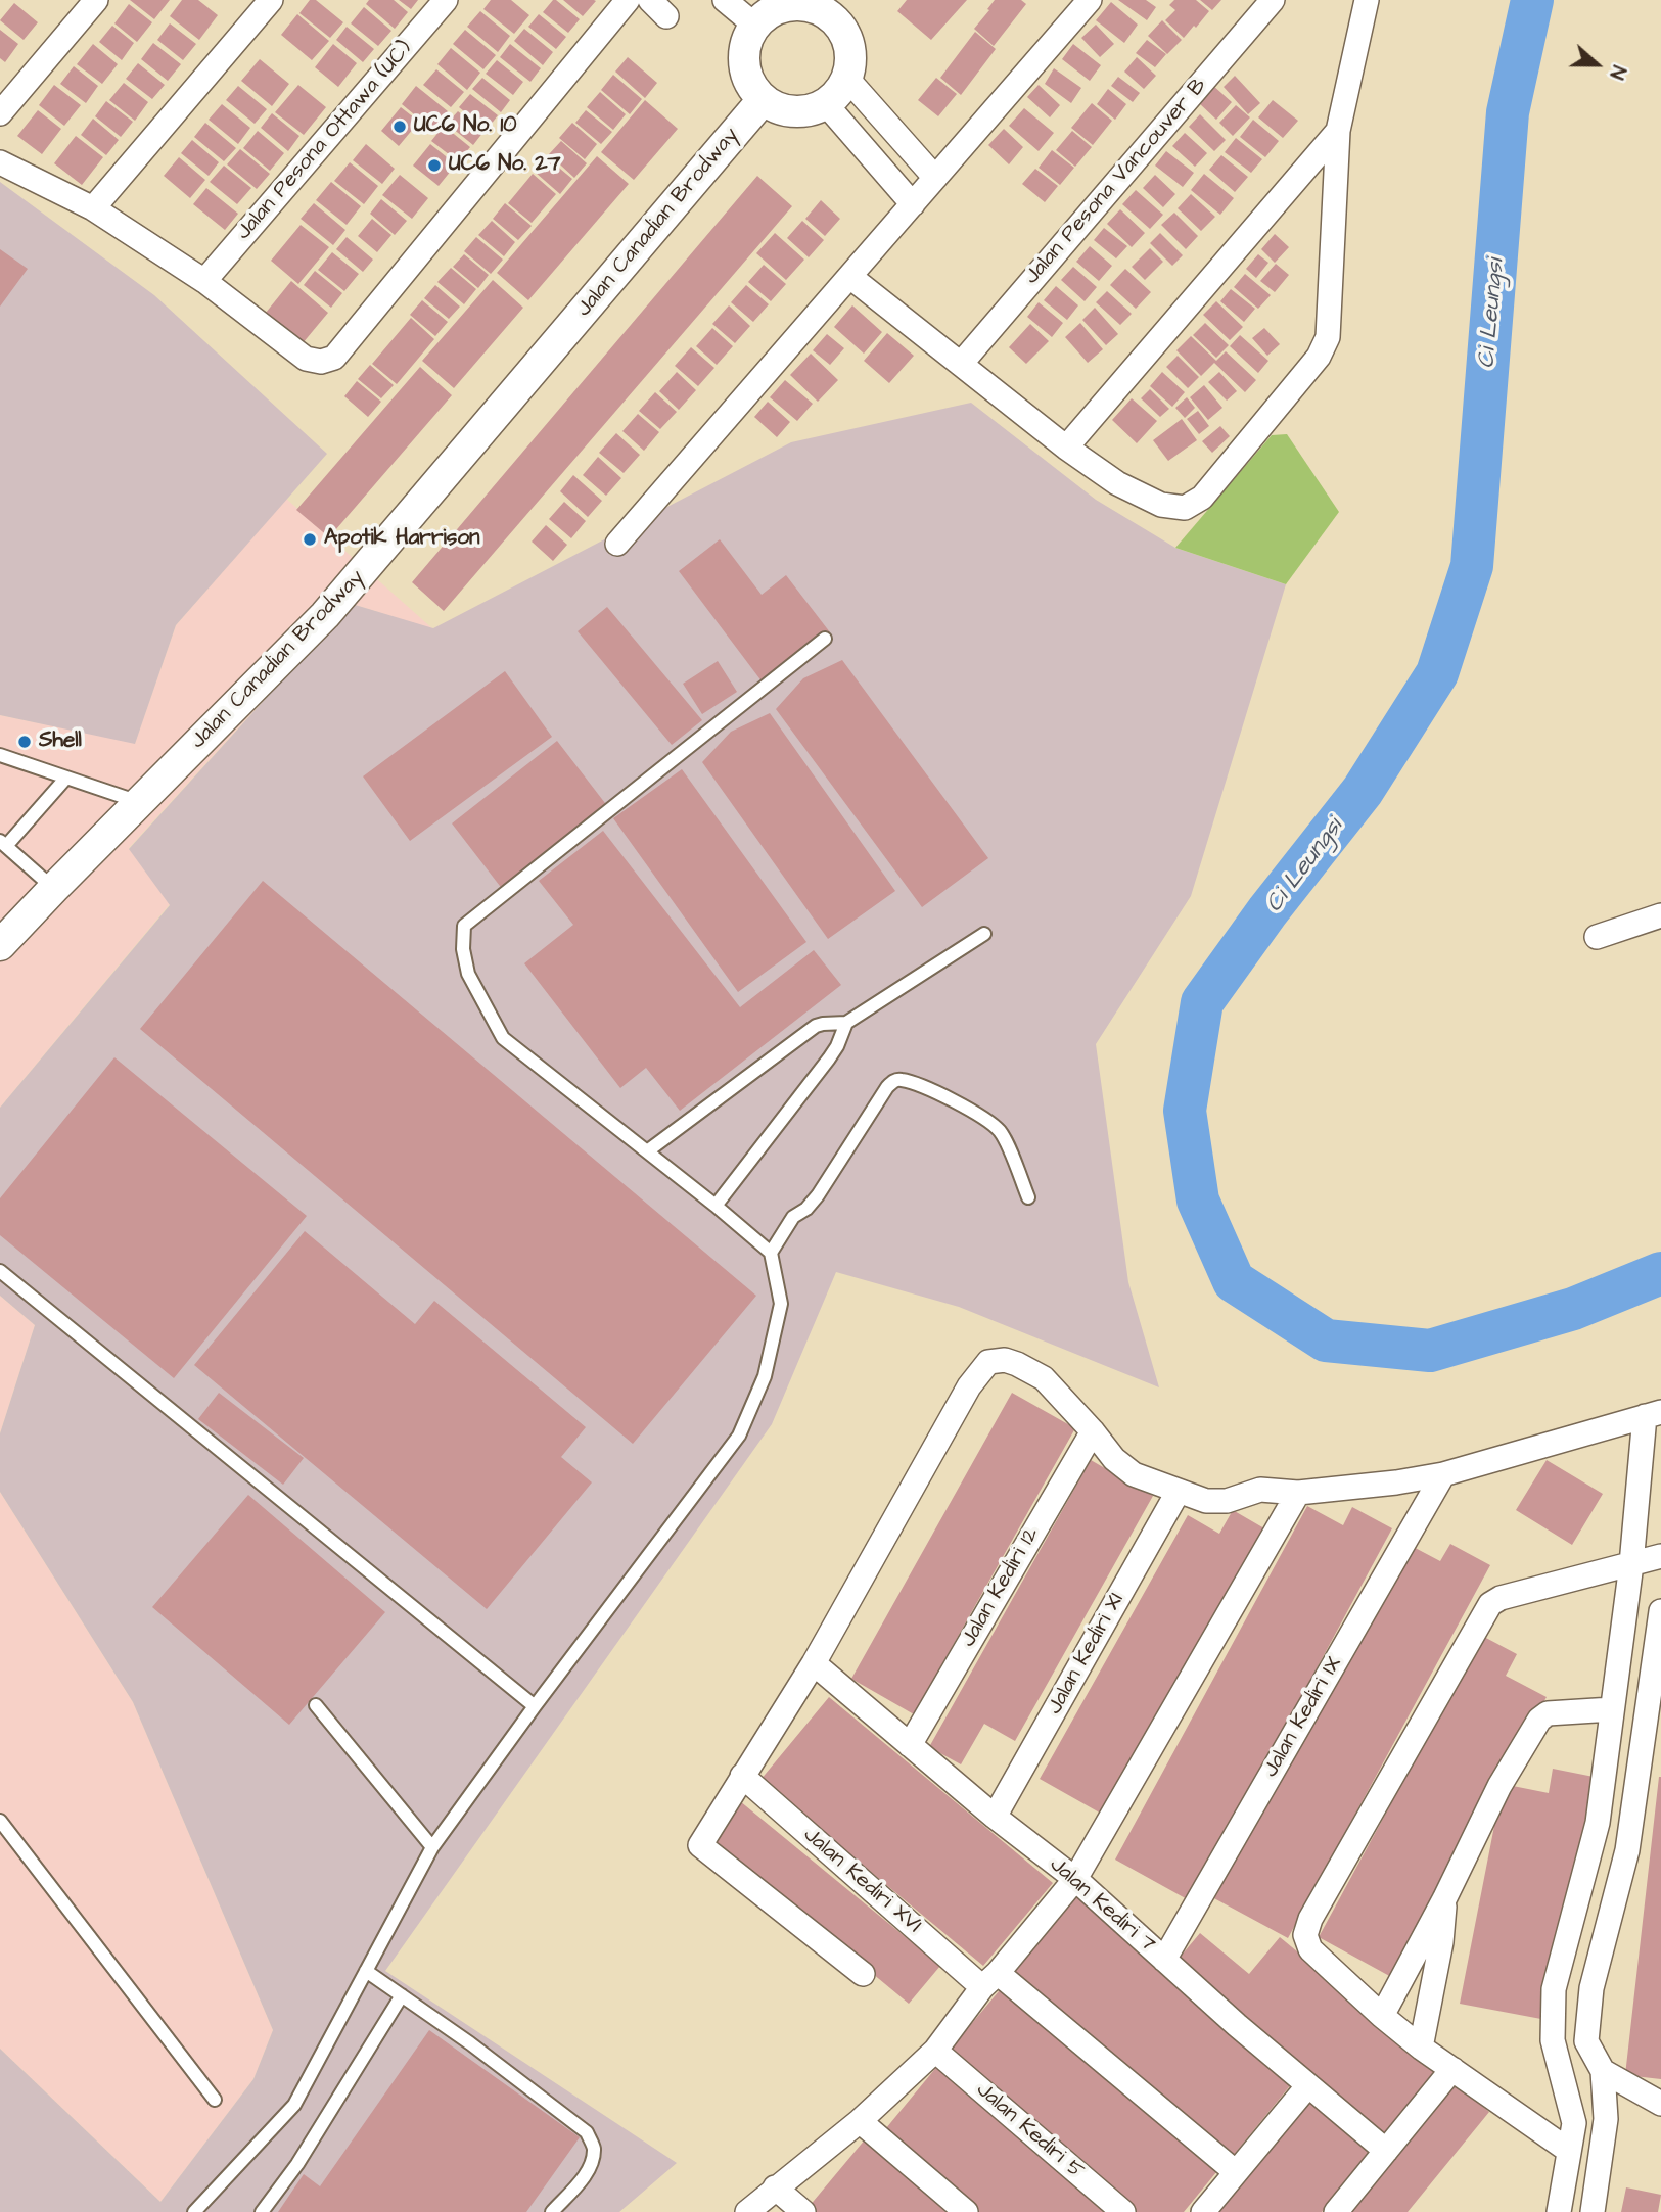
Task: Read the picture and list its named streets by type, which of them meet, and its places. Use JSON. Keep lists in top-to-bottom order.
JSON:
{
  "streets": {
    "street": [
      "Jalan Pesona Ottawa (UC)",
      "Jalan Pesona Vancouver B",
      "Jalan Canadian Brodway",
      "Jalan Kediri 12",
      "Jalan Kediri XI",
      "Jalan Kediri IX",
      "Jalan Kediri XVI",
      "Jalan Kediri 7",
      "Jalan Kediri 5"
    ]
  },
  "crossings": [
    ["Jalan Kediri 12", "Jalan Kediri 7"],
    ["Jalan Kediri XI", "Jalan Kediri 7"],
    ["Jalan Kediri IX", "Jalan Kediri 7"]
  ],
  "water": ["Ci Leungsi"],
  "places": [
    "UC6 No. 10",
    "UC6 No. 27",
    "Apotik Harrison",
    "Shell"
  ],
  "north": "right"
}
